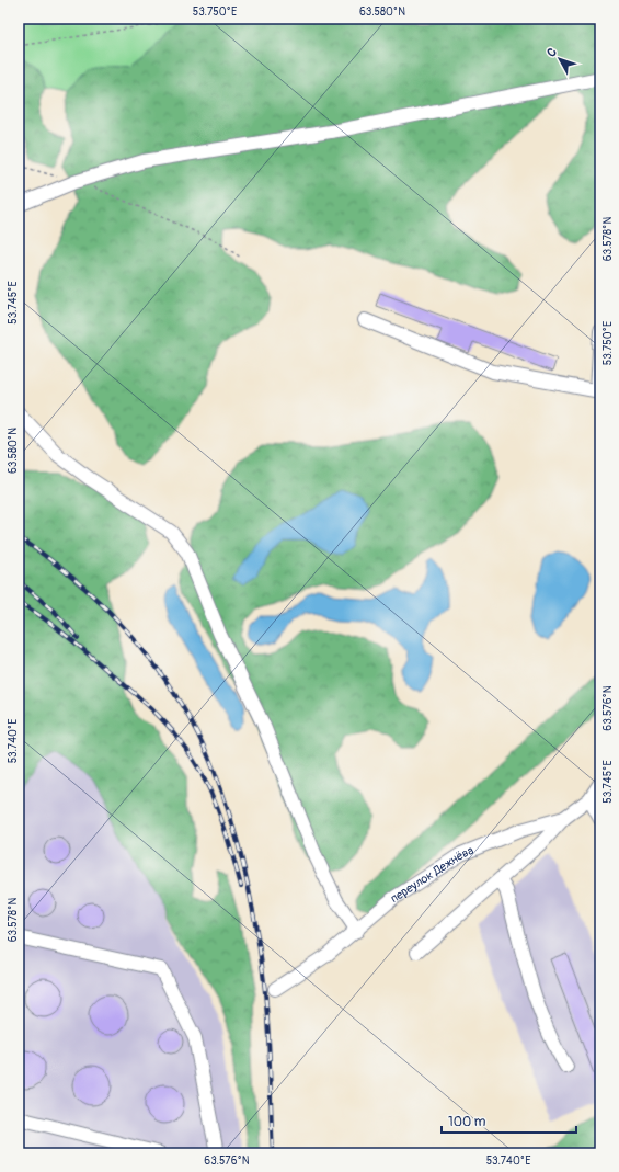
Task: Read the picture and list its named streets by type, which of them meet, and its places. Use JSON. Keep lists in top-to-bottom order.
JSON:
{
  "streets": {
    "street": ["переулок Дежнёва"]
  },
  "scale_bar": "100 m",
  "north": "top left",
  "coordinates": [
    "53.750°E",
    "63.580°N",
    "63.578°N",
    "53.745°E",
    "63.576°N",
    "53.740°E"
  ]
}
